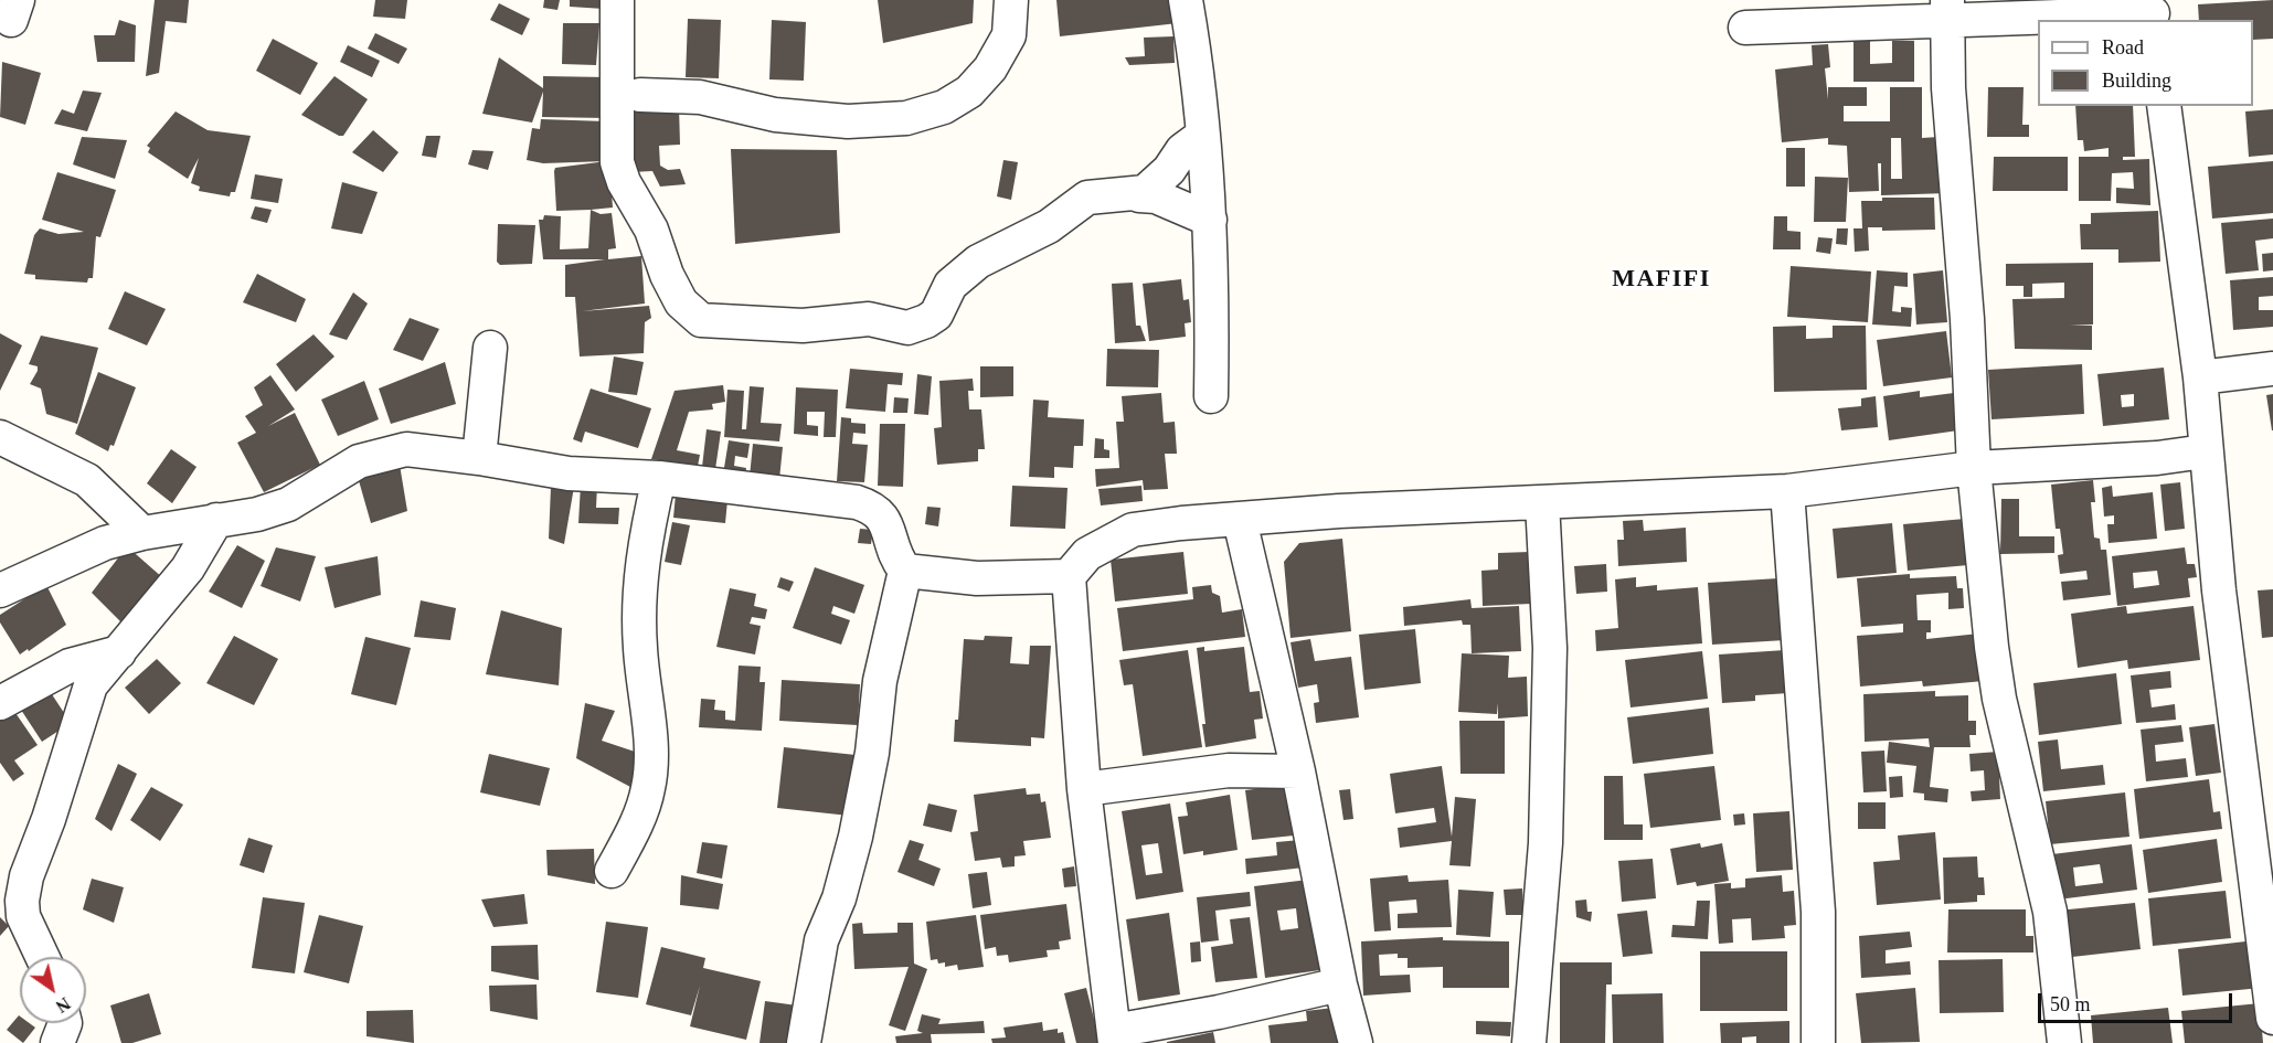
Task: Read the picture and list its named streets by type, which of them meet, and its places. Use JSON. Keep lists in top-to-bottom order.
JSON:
{
  "districts": ["MAFIFI"],
  "legend": ["Road", "Building"],
  "scale_bar": "50 m",
  "north": "bottom right"
}
